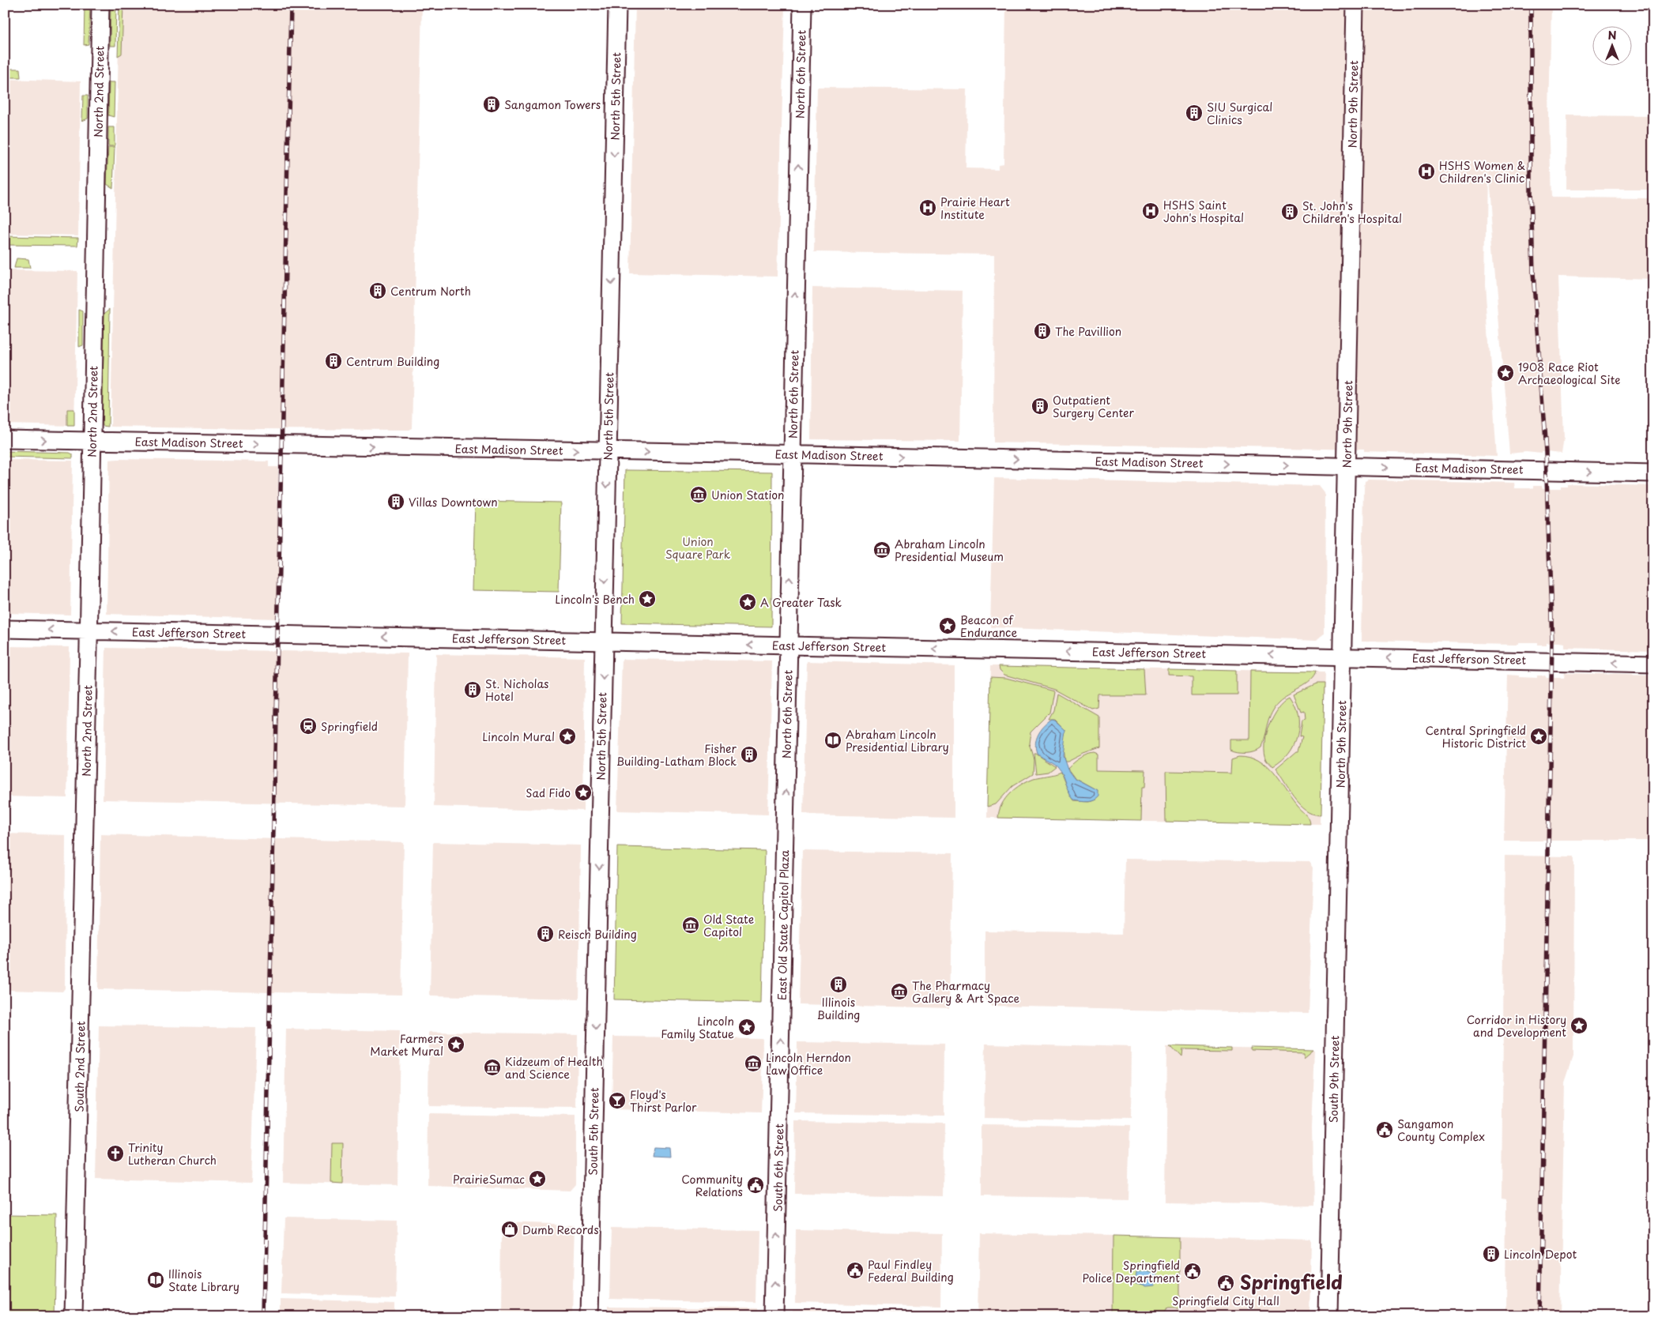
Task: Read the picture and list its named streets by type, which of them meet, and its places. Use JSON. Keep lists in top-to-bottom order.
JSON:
{
  "streets": {
    "main road": [
      "North 6th Street",
      "North 2nd Street",
      "North 5th Street",
      "North 9th Street",
      "East Madison Street",
      "East Jefferson Street",
      "East Old State Capitol Plaza",
      "South 2nd Street",
      "South 9th Street",
      "South 5th Street",
      "South 6th Street"
    ]
  },
  "crossings": [
    ["North 6th Street", "East Madison Street"],
    ["North 6th Street", "East Jefferson Street"],
    ["North 6th Street", "East Old State Capitol Plaza"],
    ["North 2nd Street", "East Madison Street"],
    ["North 2nd Street", "East Jefferson Street"],
    ["North 2nd Street", "South 2nd Street"],
    ["North 5th Street", "East Madison Street"],
    ["North 5th Street", "East Jefferson Street"],
    ["North 5th Street", "South 5th Street"],
    ["North 9th Street", "East Madison Street"],
    ["North 9th Street", "East Jefferson Street"],
    ["North 9th Street", "South 9th Street"],
    ["East Old State Capitol Plaza", "South 6th Street"]
  ],
  "one_way": [
    "North 6th Street",
    "North 5th Street",
    "East Madison Street",
    "East Jefferson Street",
    "South 5th Street",
    "South 6th Street"
  ],
  "districts": ["Springfield"],
  "parks": ["Union Square Park"],
  "places": {
    "building": [
      "Sangamon Towers",
      "SIU Surgical Clinics",
      "St. John's Children's Hospital",
      "Centrum North",
      "The Pavillion",
      "Centrum Building",
      "Outpatient Surgery Center",
      "Villas Downtown",
      "St. Nicholas Hotel",
      "Fisher Building-Latham Block",
      "Reisch Building",
      "Illinois Building",
      "Lincoln Depot"
    ],
    "hospital": ["HSHS Women & Children's Clinic", "Prairie Heart Institute", "HSHS Saint John's Hospital"],
    "place": [
      "1908 Race Riot Archaeological Site",
      "Lincoln's Bench",
      "A Greater Task",
      "Beacon of Endurance",
      "Lincoln Mural",
      "Central Springfield Historic District",
      "Sad Fido",
      "Corridor in History and Development",
      "Lincoln Family Statue",
      "Farmers Market Mural",
      "PrairieSumac"
    ],
    "museum": [
      "Union Station",
      "Abraham Lincoln Presidential Museum",
      "Old State Capitol",
      "The Pharmacy Gallery & Art Space",
      "Lincoln Herndon Law Office",
      "Kidzeum of Health and Science"
    ],
    "station": ["Springfield"],
    "library": ["Abraham Lincoln Presidential Library", "Illinois State Library"],
    "bar": ["Floyd's Thirst Parlor"],
    "public building": [
      "Sangamon County Complex",
      "Community Relations",
      "Paul Findley Federal Building",
      "Springfield Police Department",
      "Springfield City Hall"
    ],
    "church": ["Trinity Lutheran Church"],
    "shop": ["Dumb Records"]
  },
  "north": "top"
}
